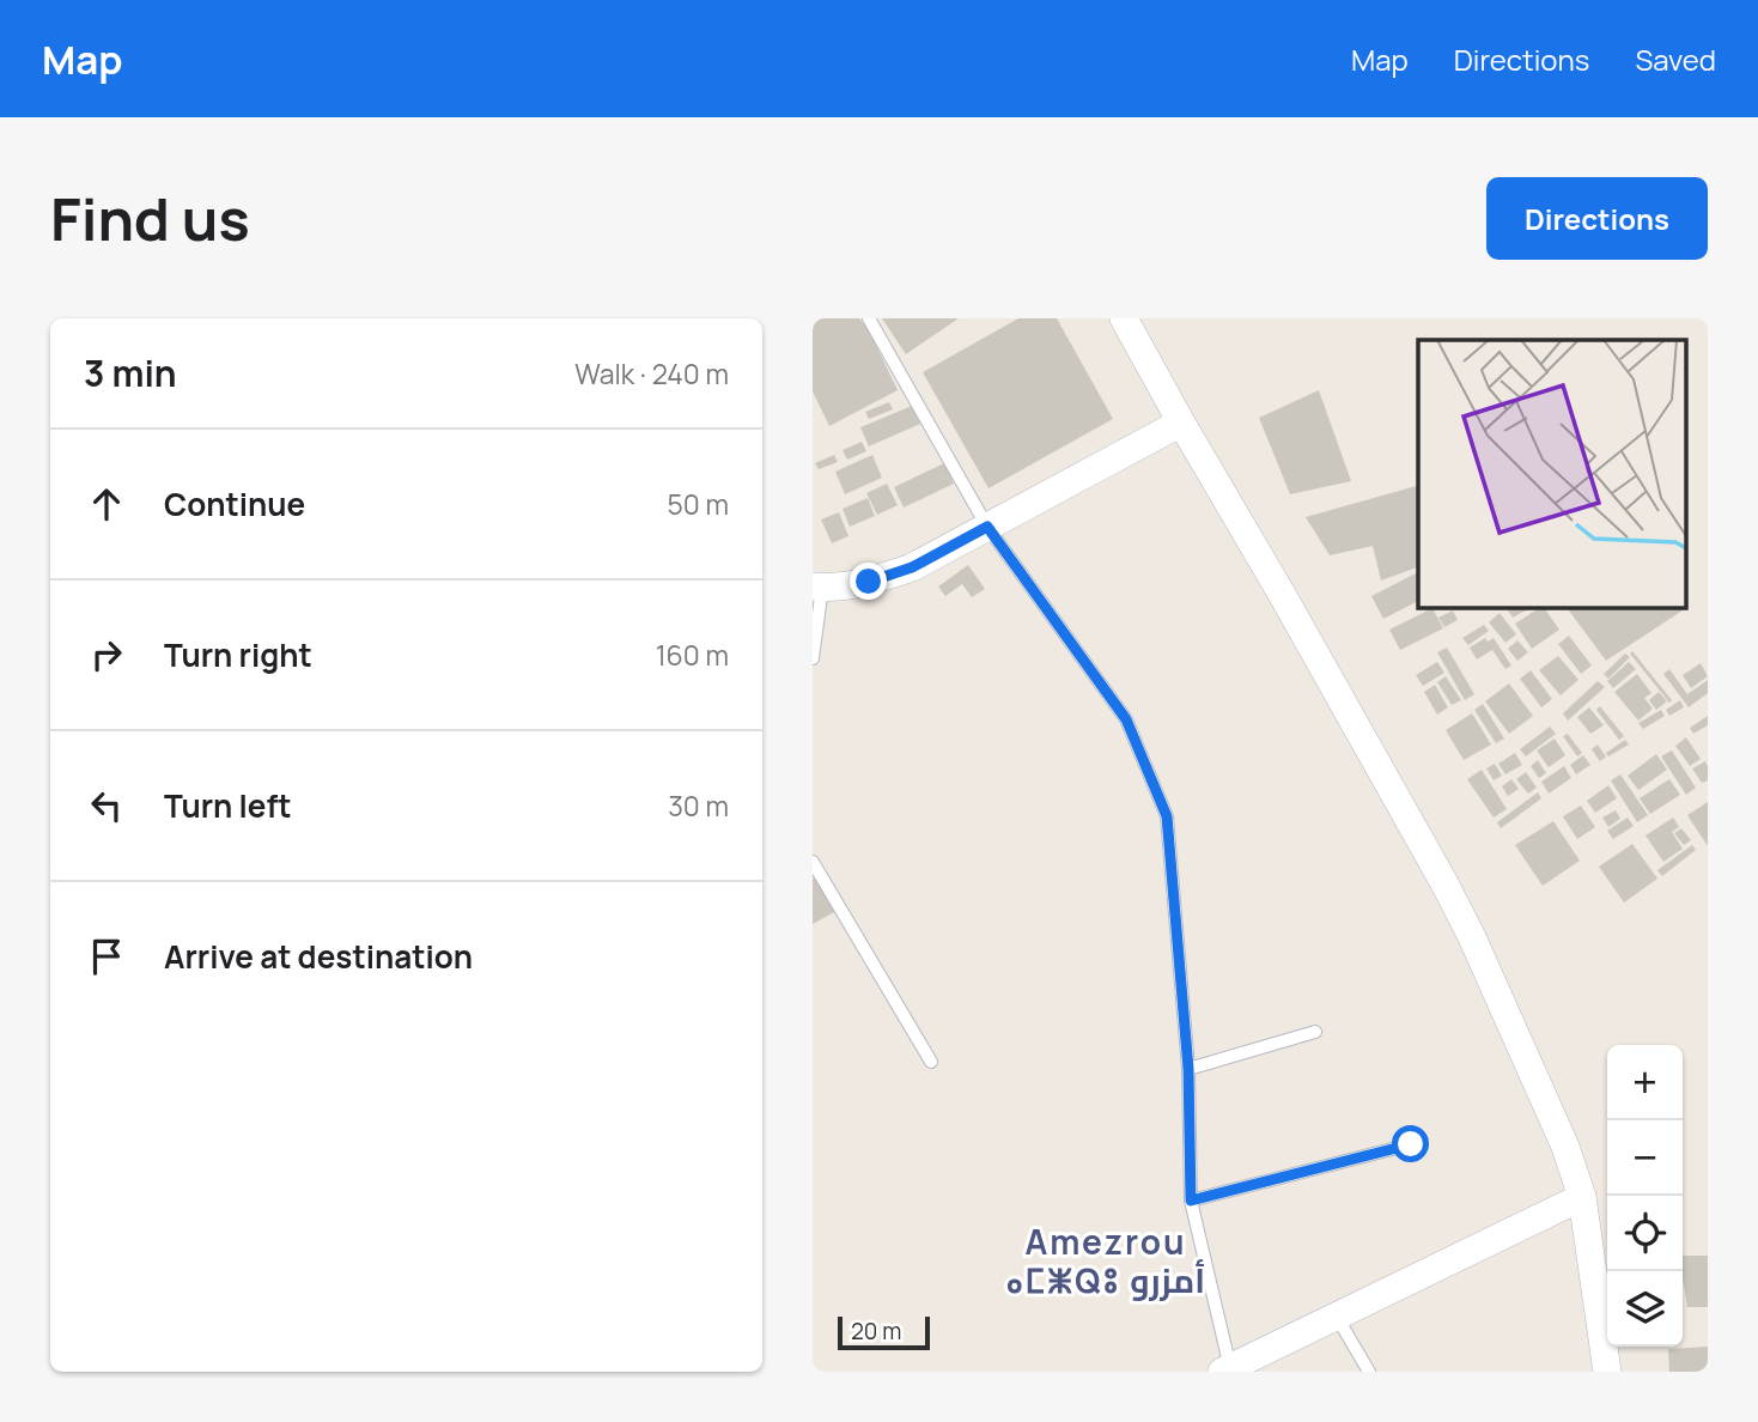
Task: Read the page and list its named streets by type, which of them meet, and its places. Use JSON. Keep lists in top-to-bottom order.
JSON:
{
  "districts": ["Amezrou ⴰⵎⵥⵕⵓ أمزرو"],
  "scale_bar": "20 m",
  "page": {
    "header": "Map",
    "nav": ["Map", "Directions", "Saved"],
    "buttons": "Directions",
    "title": "Find us",
    "heading": ["3 min", "Walk · 240 m"],
    "list": [
      ["Continue", "50 m"],
      ["Turn right", "160 m"],
      ["Turn left", "30 m"],
      "Arrive at destination"
    ],
    "map_buttons": ["+", "−"],
    "scale": "20 m"
  }
}
